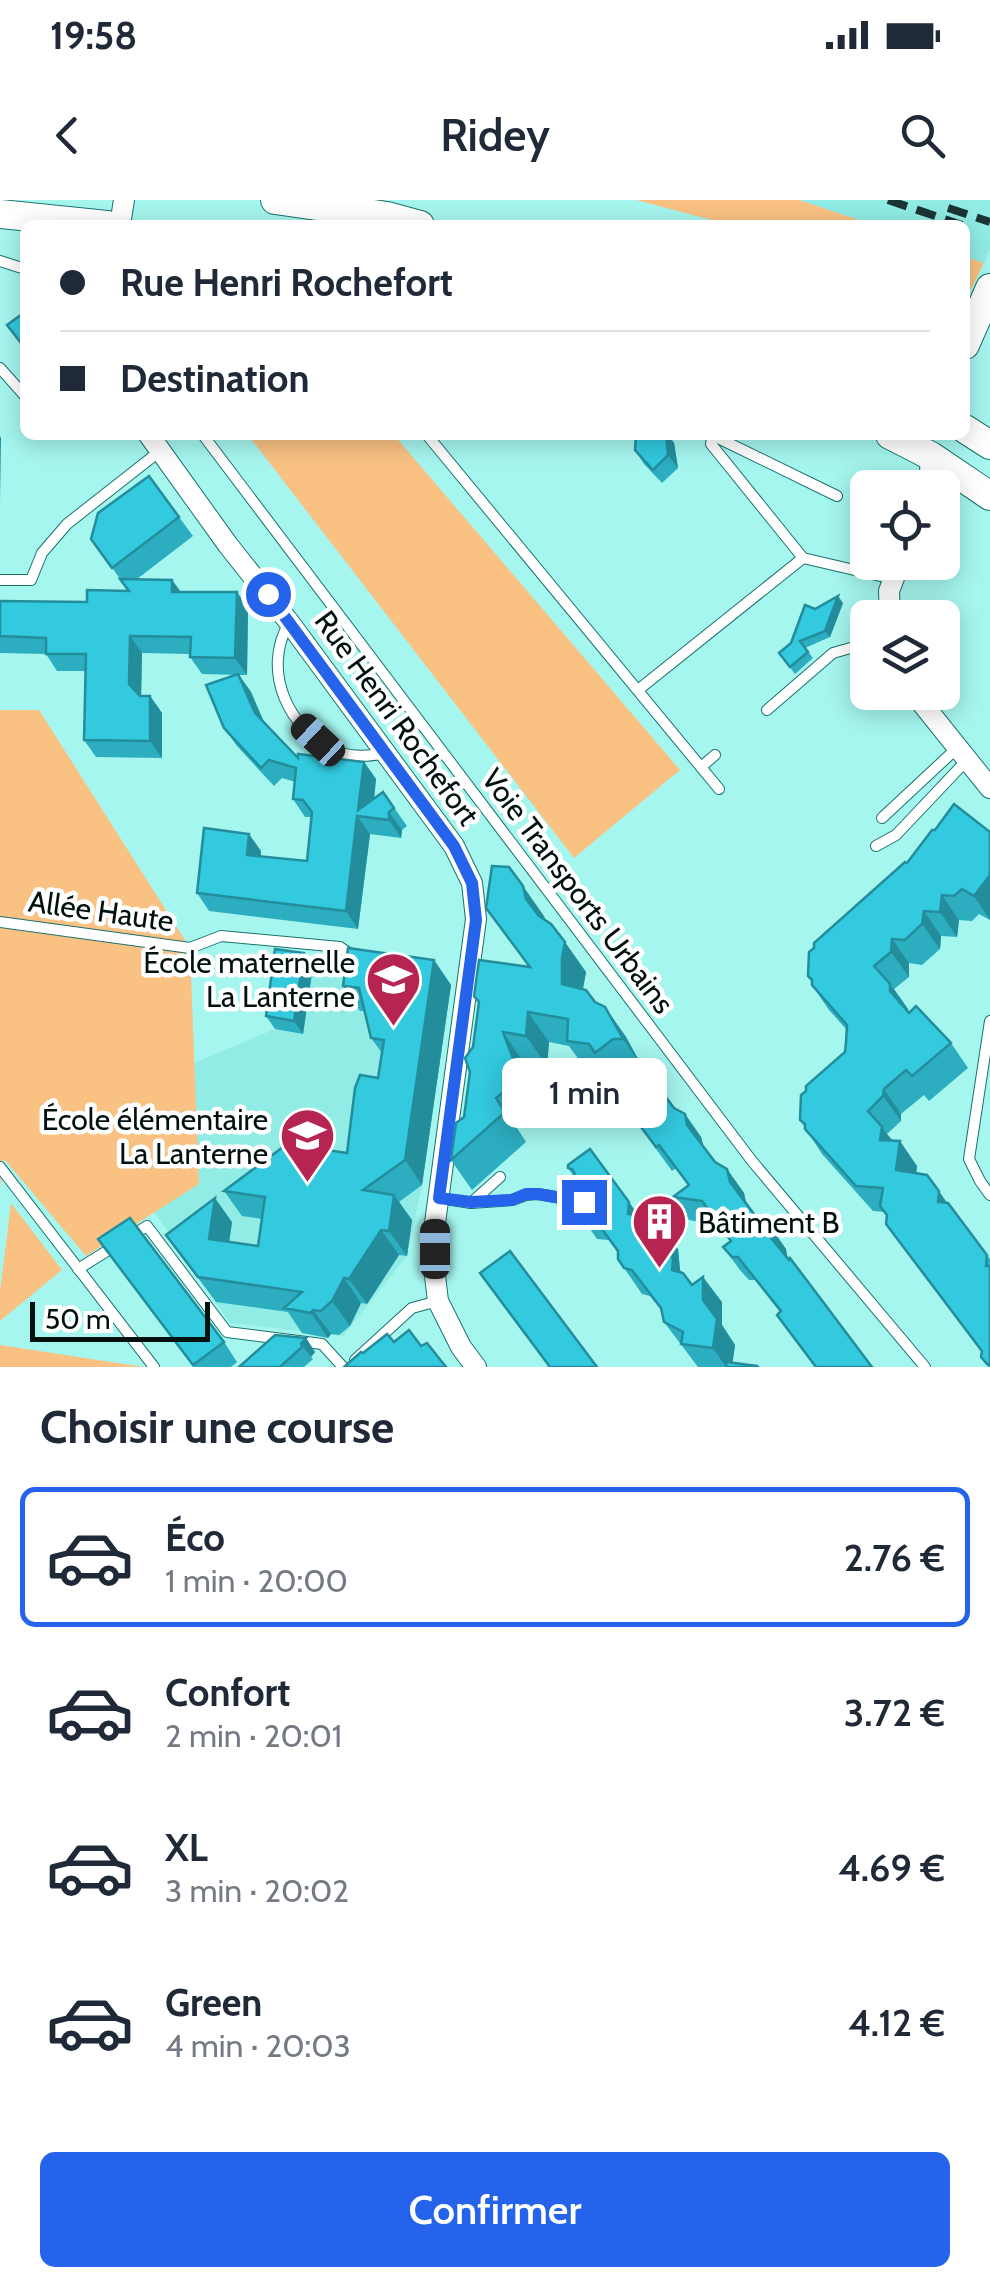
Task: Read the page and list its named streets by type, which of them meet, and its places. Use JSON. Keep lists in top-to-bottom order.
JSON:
{
  "streets": {
    "street": ["Rue Henri Rochefort"],
    "lane": ["Voie Transports Urbains", "Allée Haute"]
  },
  "places": {
    "school or university": ["École maternelle La Lanterne", "École élémentaire La Lanterne"],
    "building": ["Bâtiment B"]
  },
  "scale_bar": "50 m",
  "page": {
    "status": "19:58",
    "header": "Ridey",
    "banner": ["Rue Henri Rochefort", "Destination"],
    "bubble": "1 min",
    "scale": "50 m",
    "heading": "Choisir une course",
    "list": [
      {
        "name": "Éco",
        "note": "1 min · 20:00",
        "value": "2.76 €"
      },
      {
        "name": "Confort",
        "note": "2 min · 20:01",
        "value": "3.72 €"
      },
      {
        "name": "XL",
        "note": "3 min · 20:02",
        "value": "4.69 €"
      },
      {
        "name": "Green",
        "note": "4 min · 20:03",
        "value": "4.12 €"
      }
    ],
    "buttons": "Confirmer"
  }
}
